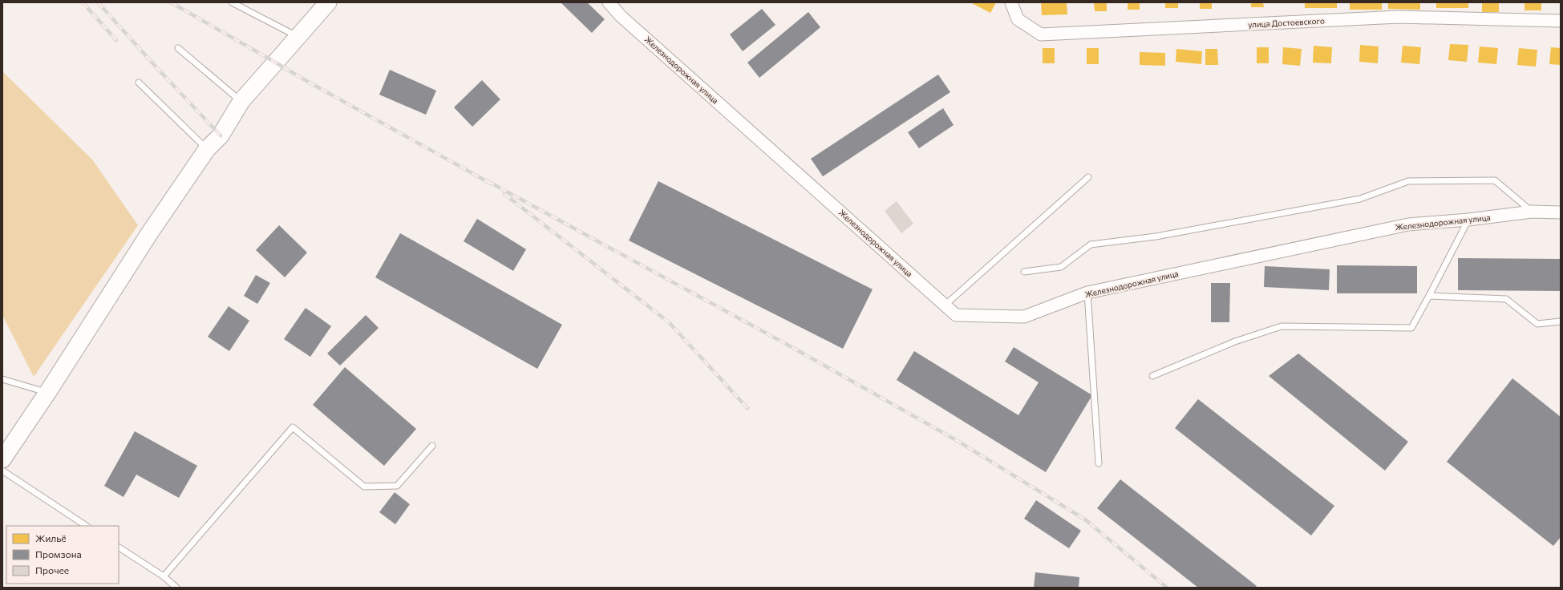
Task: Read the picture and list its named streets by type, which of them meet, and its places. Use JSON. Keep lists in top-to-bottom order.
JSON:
{
  "streets": {
    "street": ["улица Достоевского", "Железнодорожная улица"]
  },
  "legend": ["Жильё", "Промзона", "Прочее"]
}
